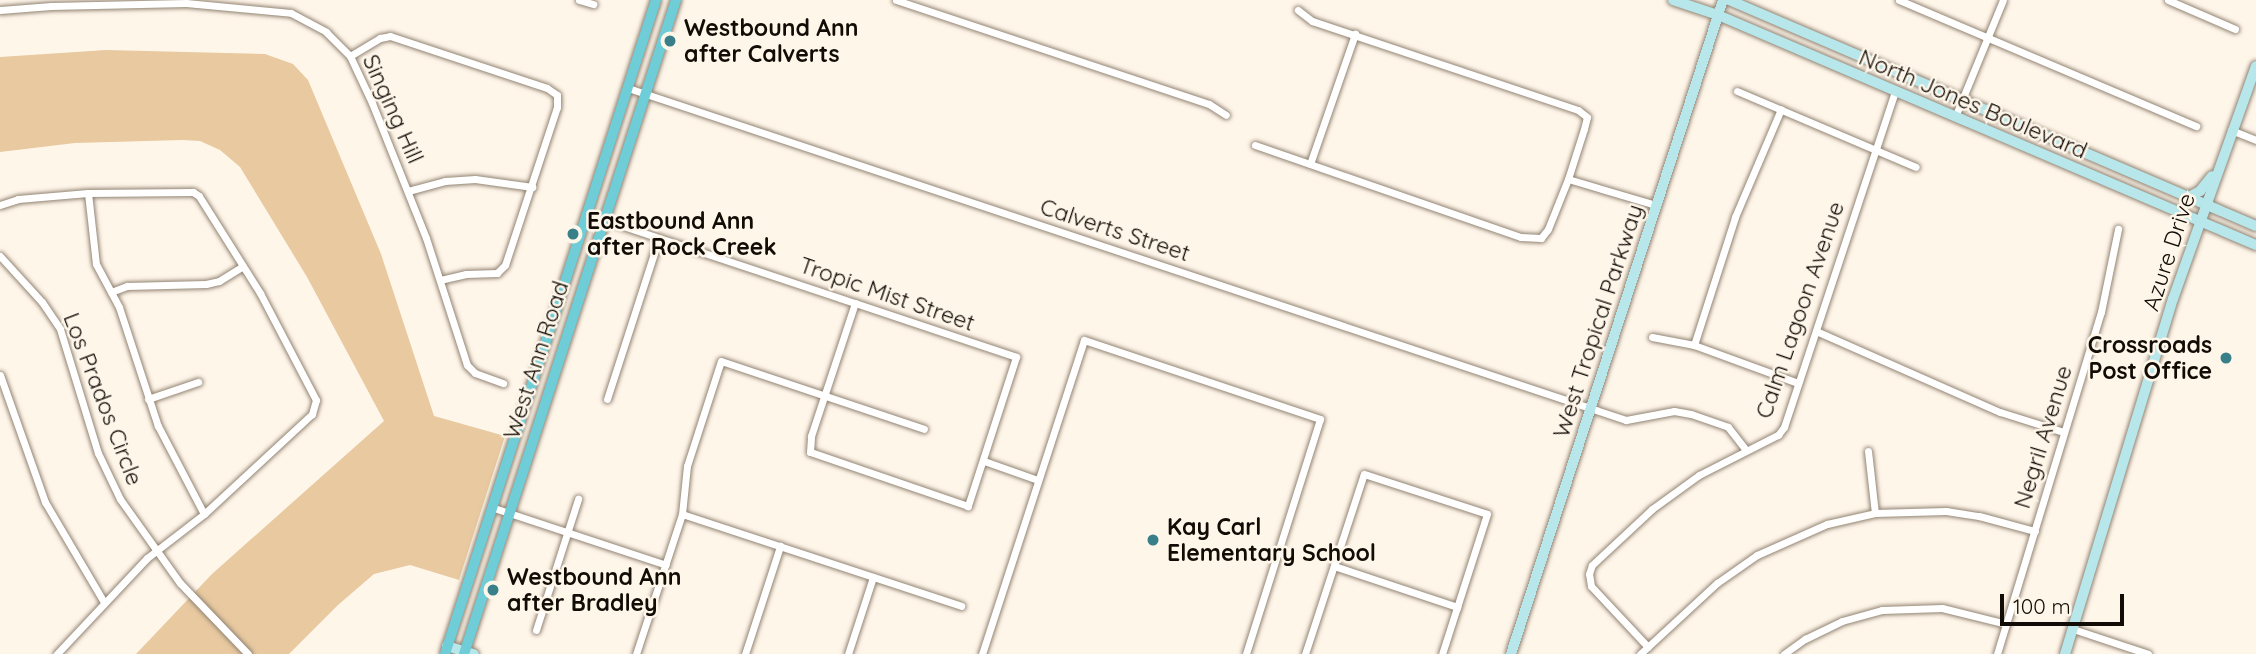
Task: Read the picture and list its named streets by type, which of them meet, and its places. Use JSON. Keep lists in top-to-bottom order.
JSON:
{
  "streets": {
    "main road": [
      "North Jones Boulevard",
      "Azure Drive",
      "West Tropical Parkway",
      "West Ann Road"
    ],
    "street": [
      "Singing Hill",
      "Calverts Street",
      "Tropic Mist Street",
      "Calm Lagoon Avenue",
      "Los Prados Circle",
      "Negril Avenue"
    ]
  },
  "crossings": [
    ["North Jones Boulevard", "Azure Drive"],
    ["North Jones Boulevard", "Calm Lagoon Avenue"],
    ["North Jones Boulevard", "West Tropical Parkway"],
    ["Calverts Street", "Calm Lagoon Avenue"],
    ["Calverts Street", "West Tropical Parkway"],
    ["Calverts Street", "West Ann Road"],
    ["Tropic Mist Street", "West Ann Road"]
  ],
  "places": [
    "Westbound Ann after Calverts",
    "Eastbound Ann after Rock Creek",
    "Crossroads Post Office",
    "Kay Carl Elementary School",
    "Westbound Ann after Bradley"
  ],
  "scale_bar": "100 m"
}
